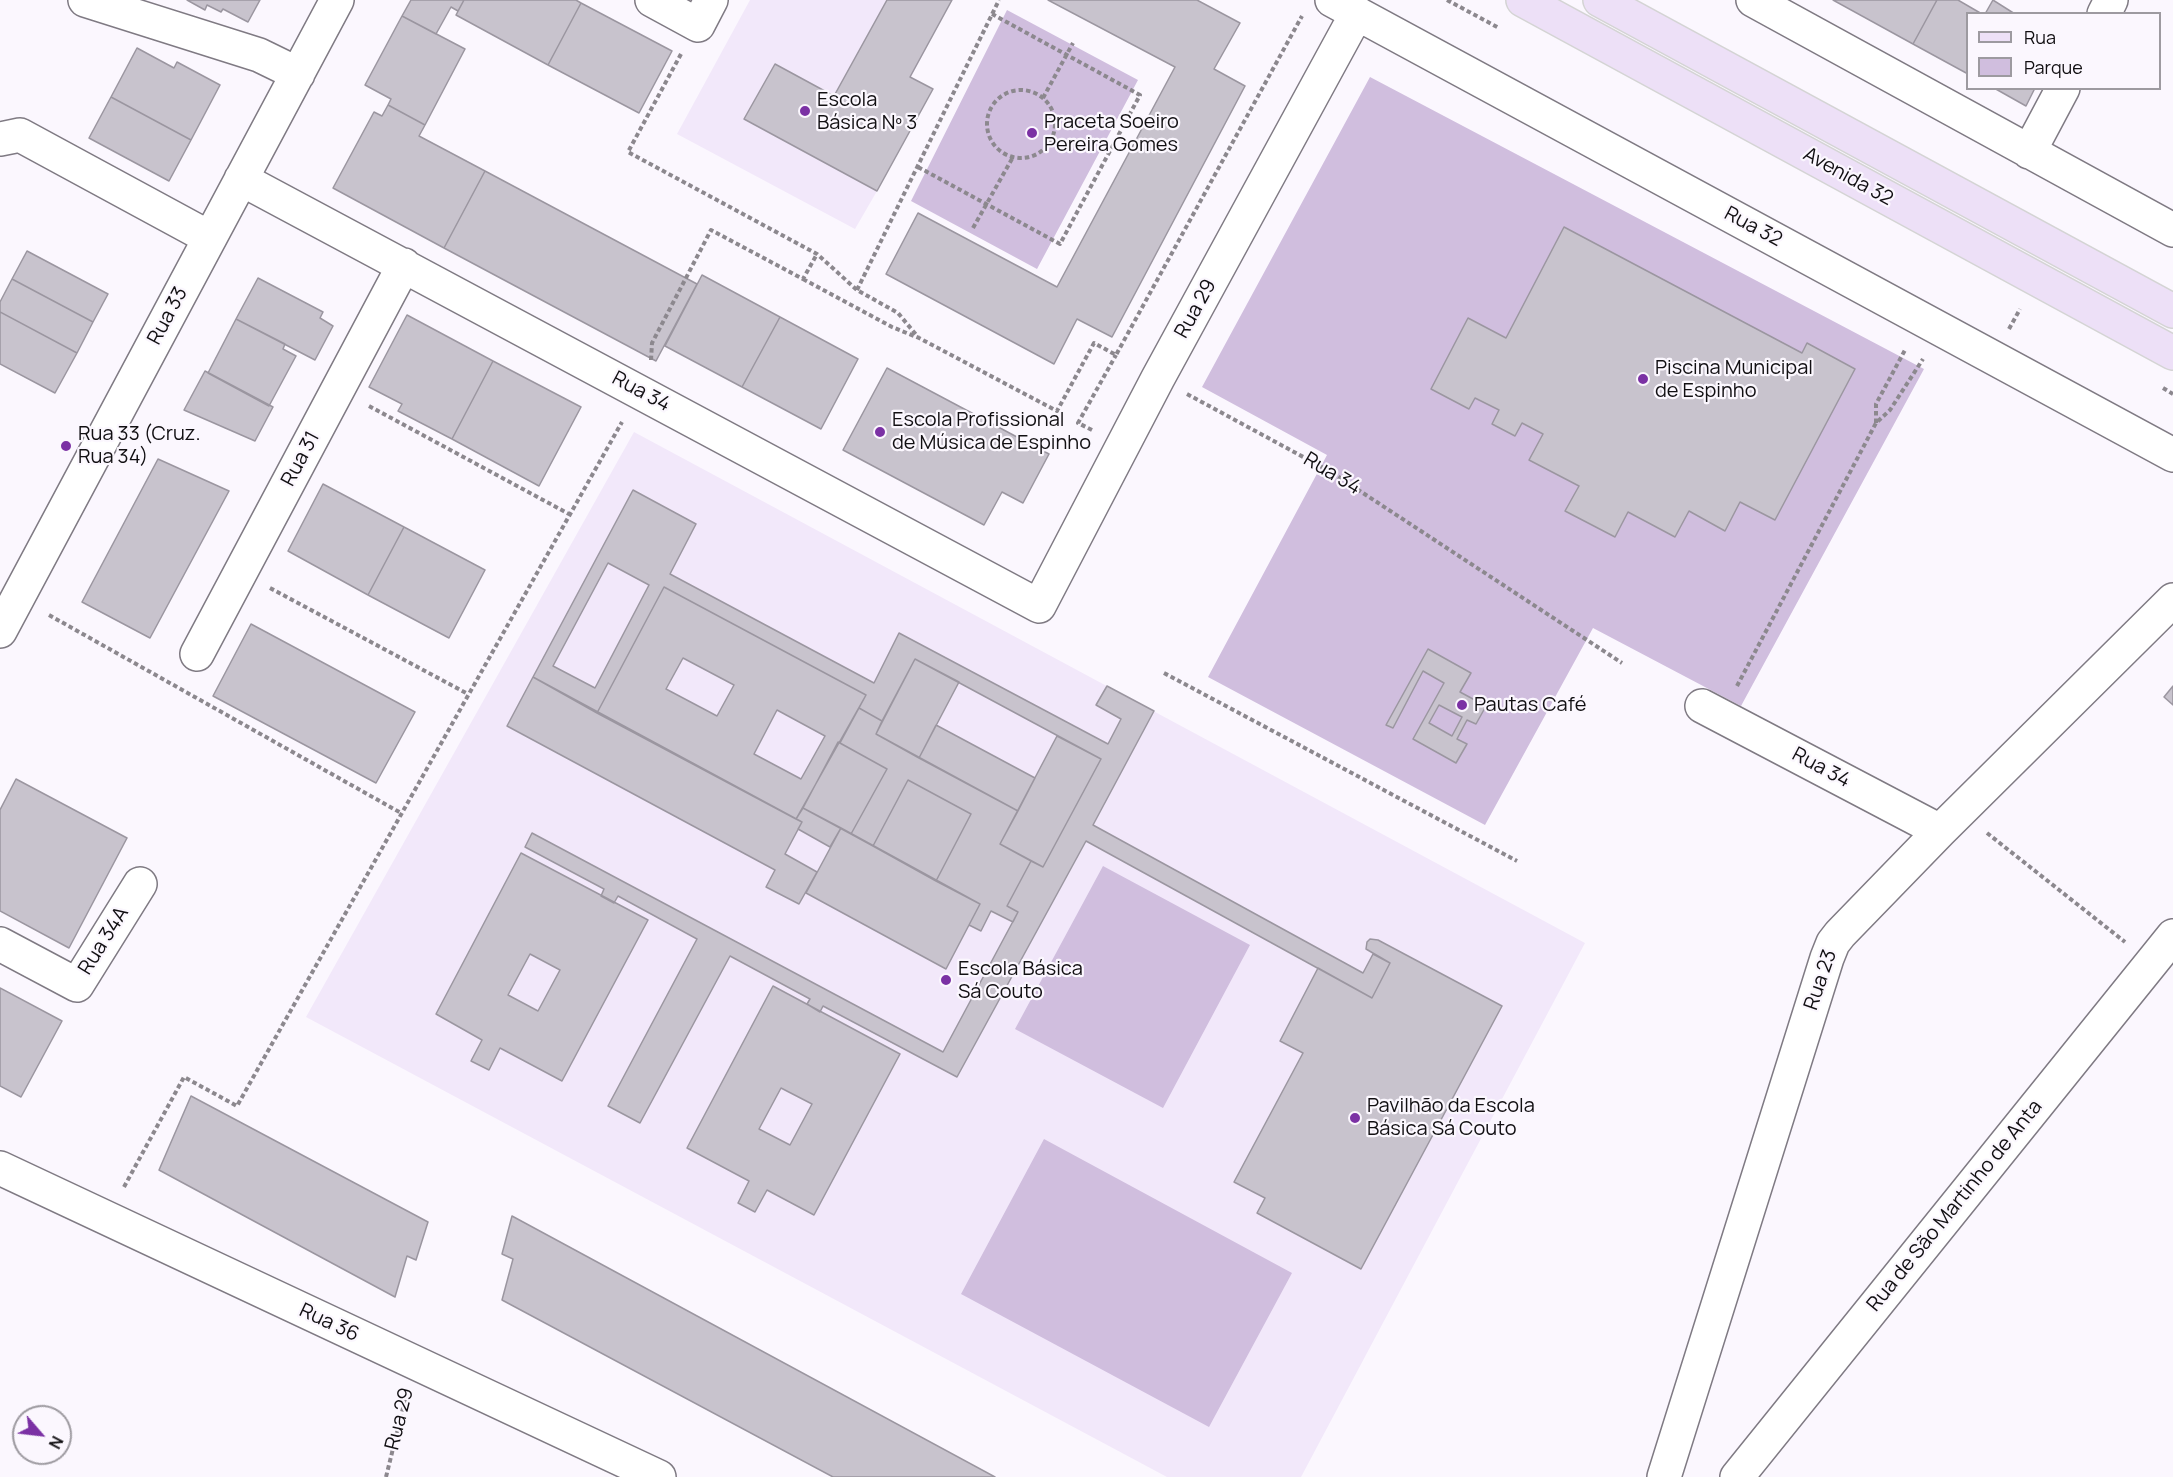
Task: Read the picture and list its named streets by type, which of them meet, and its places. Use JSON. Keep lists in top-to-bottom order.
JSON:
{
  "streets": {
    "main road": ["Avenida 32"],
    "street": [
      "Rua 32",
      "Rua 29",
      "Rua 33",
      "Rua 34",
      "Rua 31",
      "Rua 34A",
      "Rua 23",
      "Rua de São Martinho de Anta",
      "Rua 36"
    ]
  },
  "crossings": [
    ["Rua 32", "Rua 29"],
    ["Rua 29", "Rua 34"],
    ["Rua 29", "Rua 36"],
    ["Rua 33", "Rua 34"],
    ["Rua 34", "Rua 31"],
    ["Rua 34", "Rua 23"]
  ],
  "places": [
    "Escola Básica Nº 3",
    "Praceta Soeiro Pereira Gomes",
    "Piscina Municipal de Espinho",
    "Escola Profissional de Música de Espinho",
    "Rua 33 (Cruz. Rua 34)",
    "Pautas Café",
    "Escola Básica Sá Couto",
    "Pavilhão da Escola Básica Sá Couto"
  ],
  "legend": ["Rua", "Parque"],
  "north": "bottom right"
}
